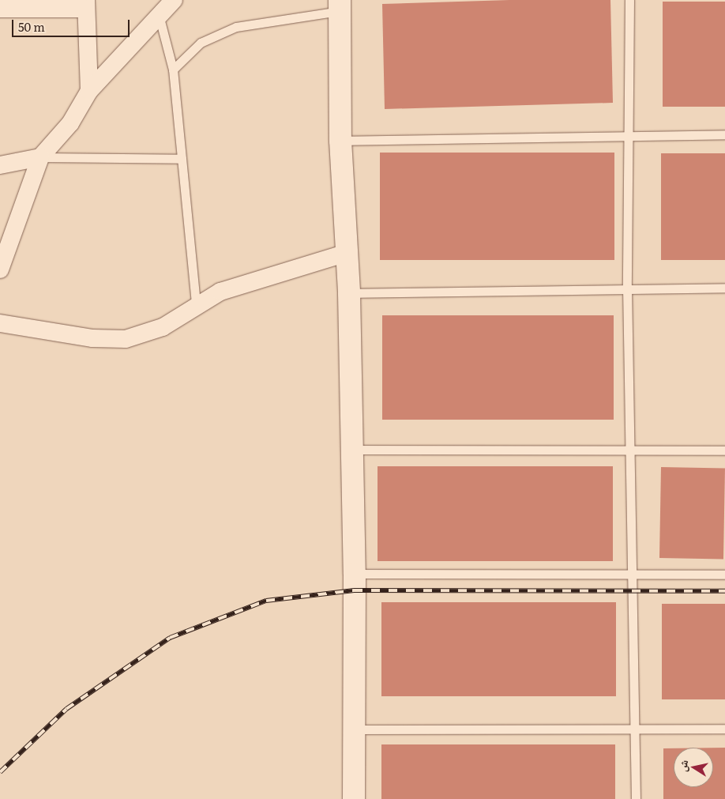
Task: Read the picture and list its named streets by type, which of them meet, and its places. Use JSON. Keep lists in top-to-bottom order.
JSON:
{
  "scale_bar": "50 m",
  "north": "left"
}
